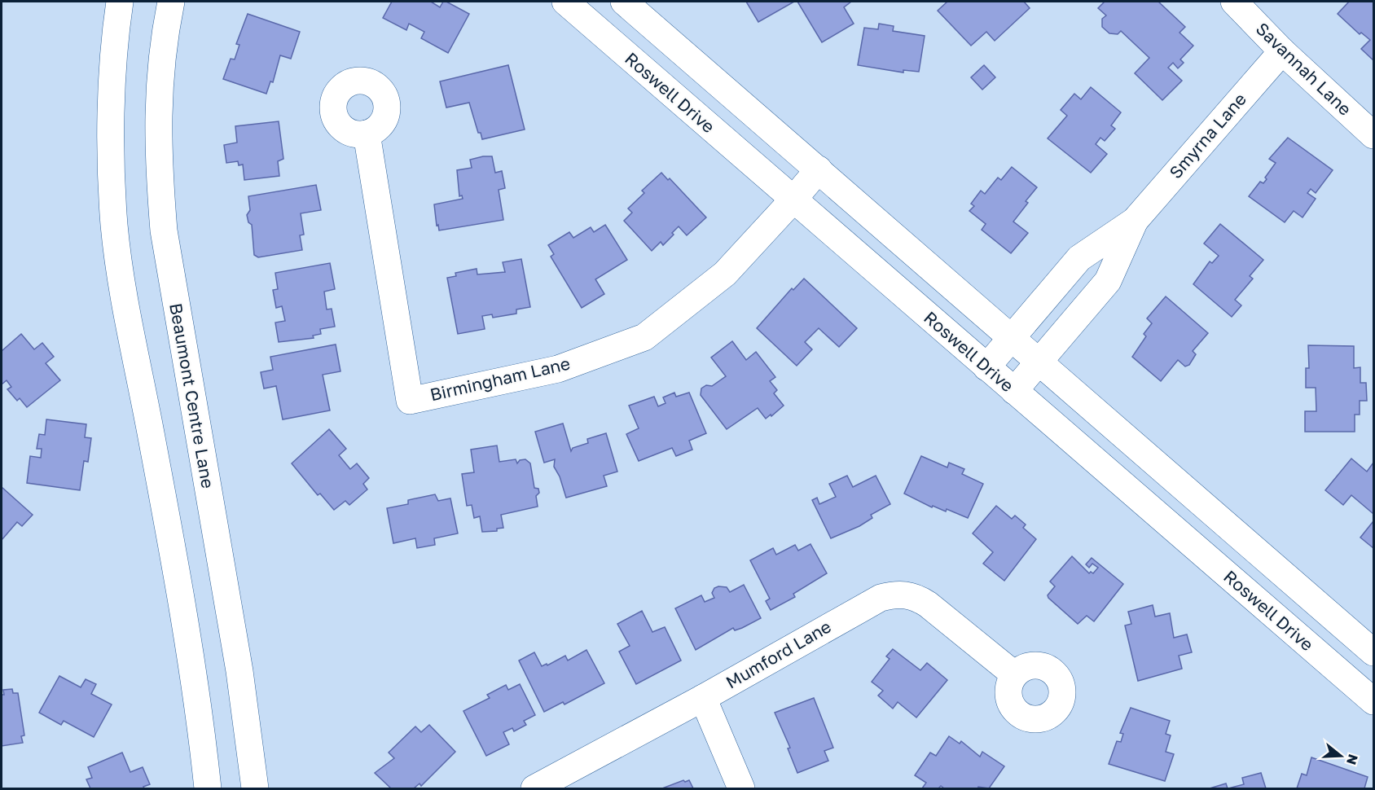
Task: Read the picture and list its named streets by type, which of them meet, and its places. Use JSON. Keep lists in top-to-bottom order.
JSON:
{
  "streets": {
    "street": [
      "Savannah Lane",
      "Roswell Drive",
      "Smyrna Lane",
      "Birmingham Lane",
      "Beaumont Centre Lane",
      "Mumford Lane"
    ]
  },
  "crossings": [
    ["Savannah Lane", "Smyrna Lane"],
    ["Roswell Drive", "Smyrna Lane"],
    ["Roswell Drive", "Birmingham Lane"]
  ],
  "north": "right"
}
